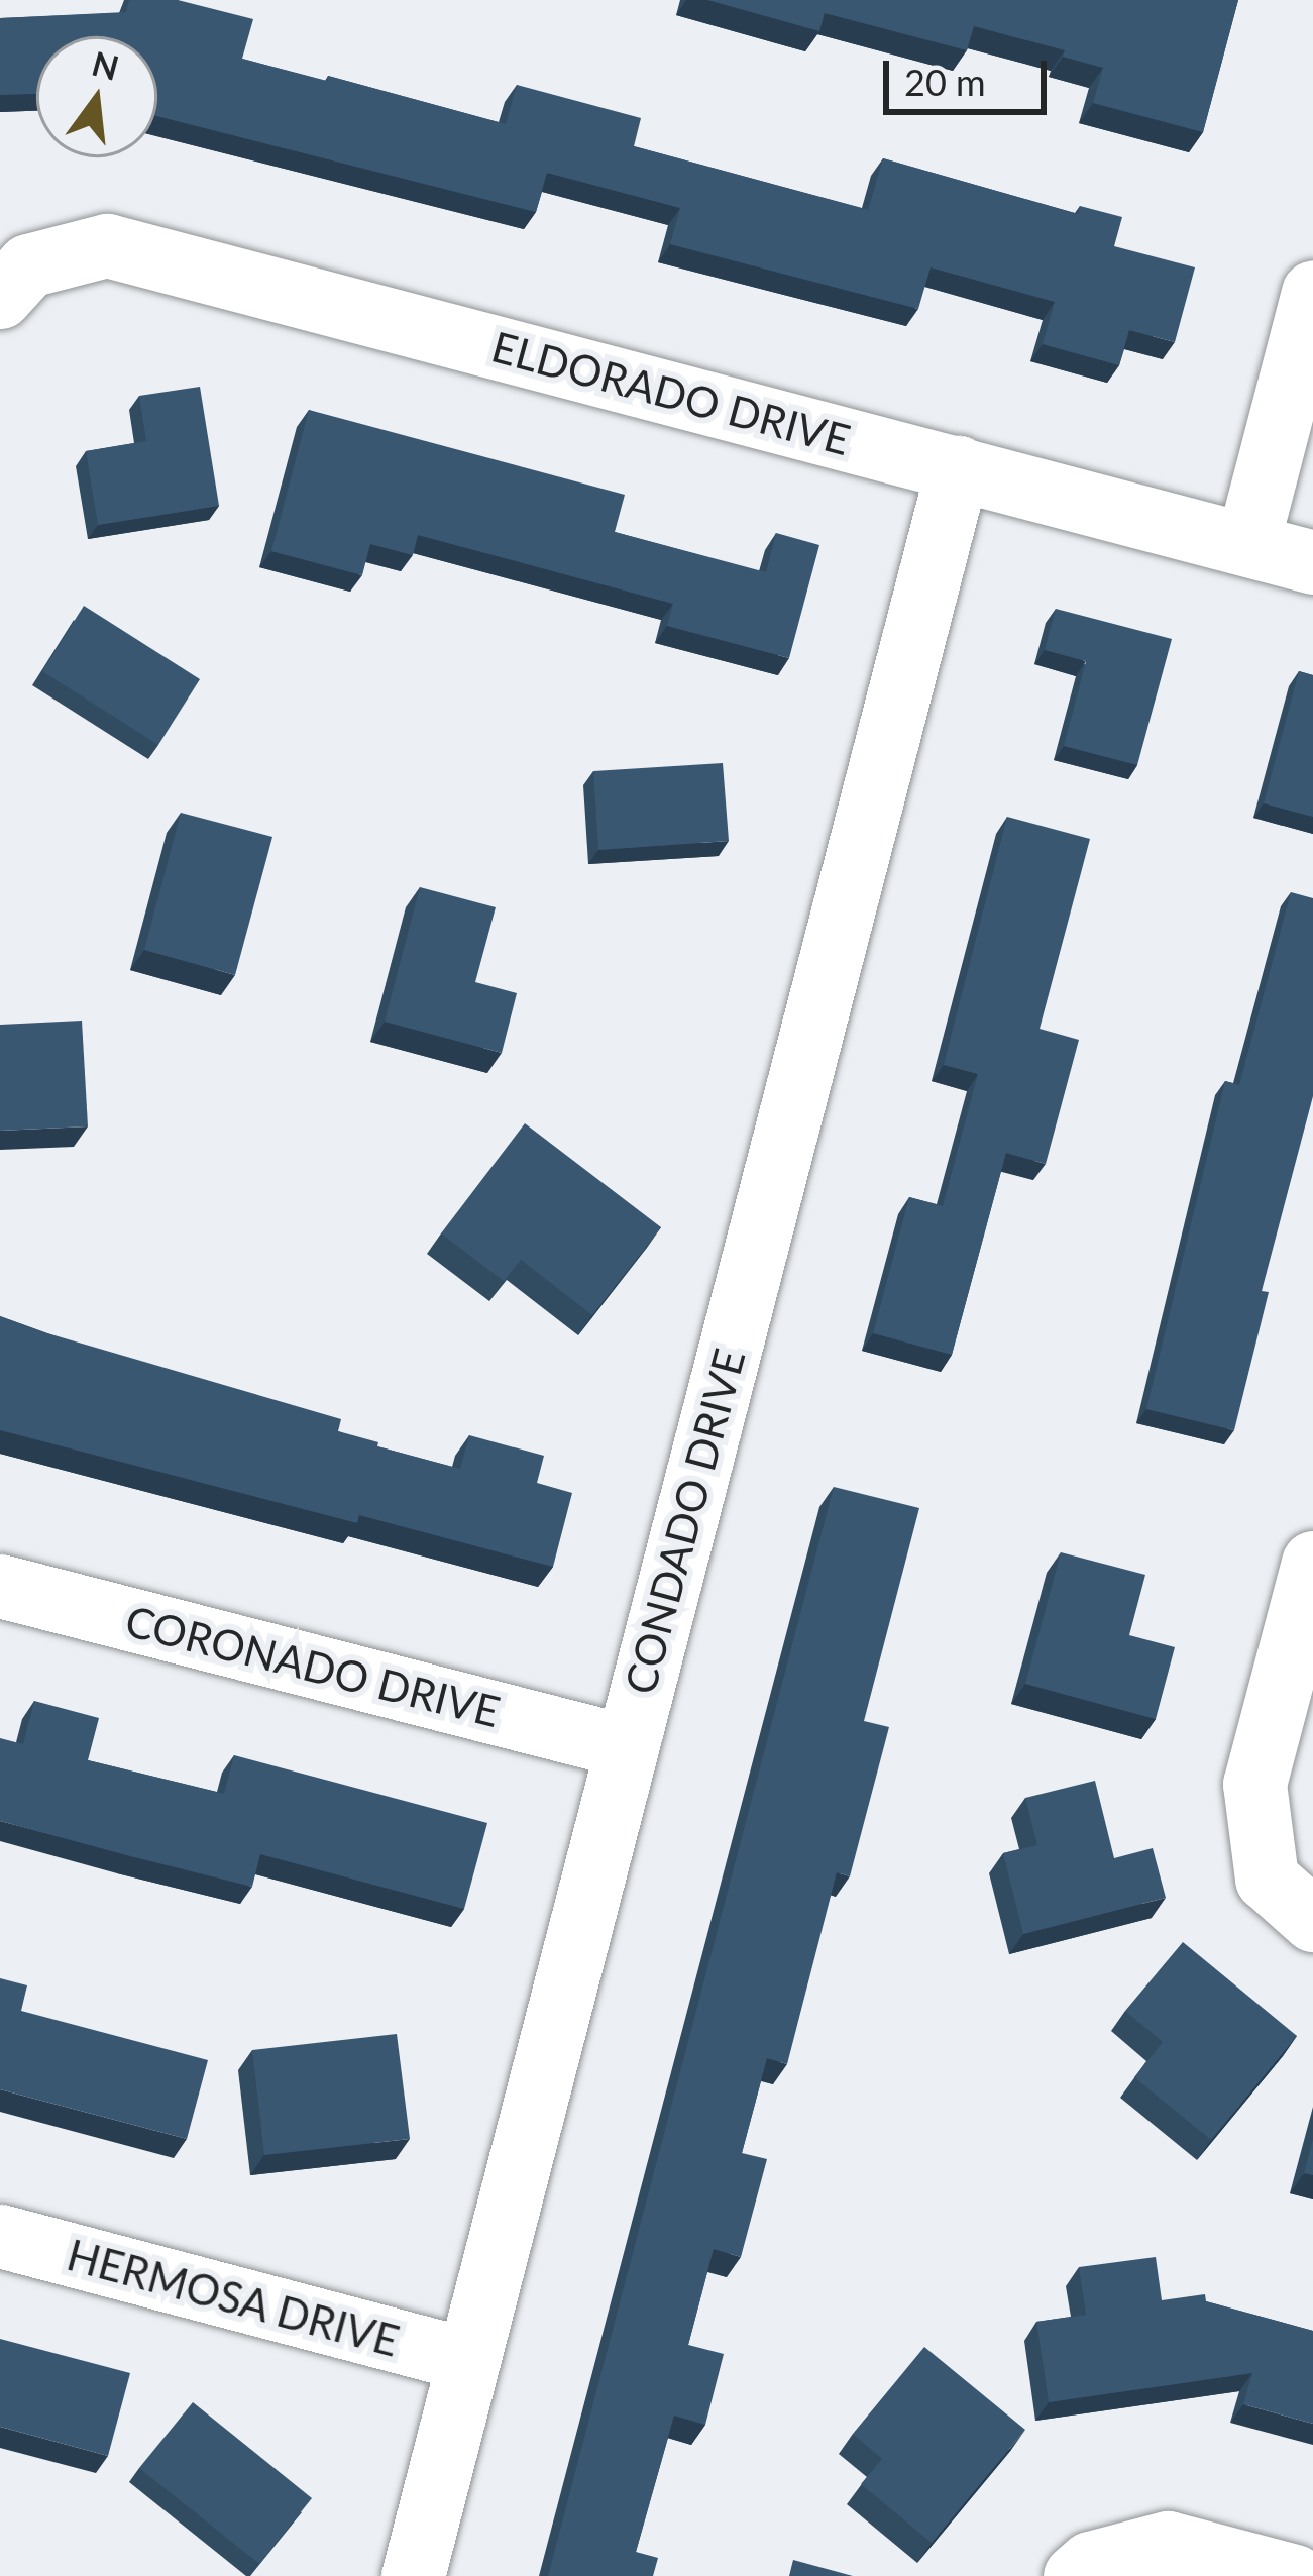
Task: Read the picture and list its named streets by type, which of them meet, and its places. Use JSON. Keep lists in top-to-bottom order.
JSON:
{
  "streets": {
    "street": [
      "ELDORADO DRIVE",
      "CONDADO DRIVE",
      "CORONADO DRIVE",
      "HERMOSA DRIVE"
    ]
  },
  "crossings": [
    ["ELDORADO DRIVE", "CONDADO DRIVE"],
    ["CONDADO DRIVE", "CORONADO DRIVE"],
    ["CONDADO DRIVE", "HERMOSA DRIVE"]
  ],
  "scale_bar": "20 m",
  "north": "top"
}
